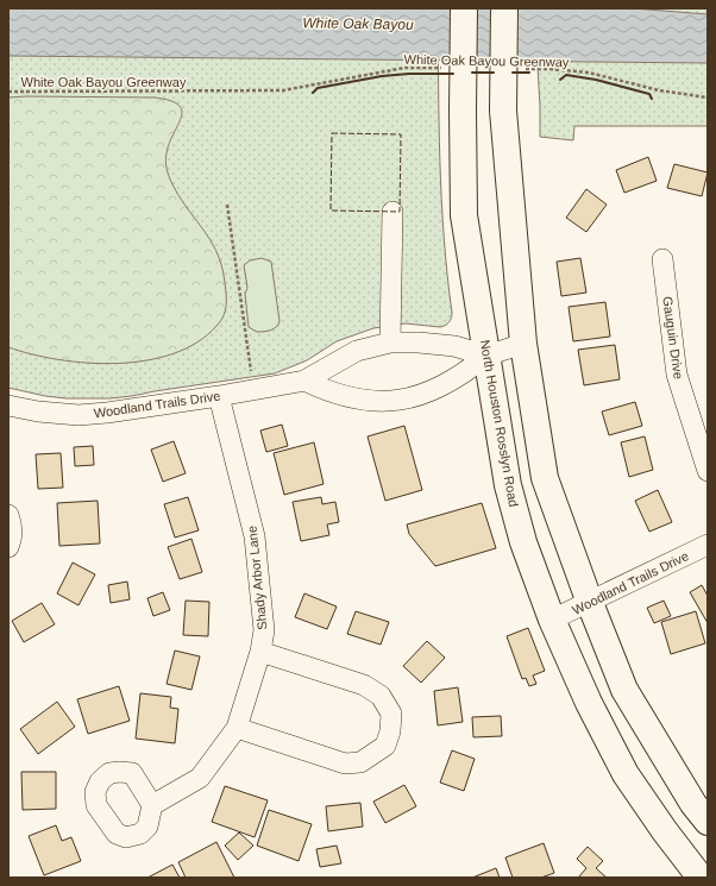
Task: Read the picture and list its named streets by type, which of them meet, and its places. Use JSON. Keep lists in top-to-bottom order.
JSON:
{
  "streets": {
    "main road": ["North Houston Rosslyn Road"],
    "street": ["Gauguin Drive", "Woodland Trails Drive", "Shady Arbor Lane"],
    "path": ["White Oak Bayou Greenway"]
  },
  "crossings": [
    ["Woodland Trails Drive", "North Houston Rosslyn Road"],
    ["Woodland Trails Drive", "Shady Arbor Lane"]
  ],
  "water": ["White Oak Bayou"]
}
